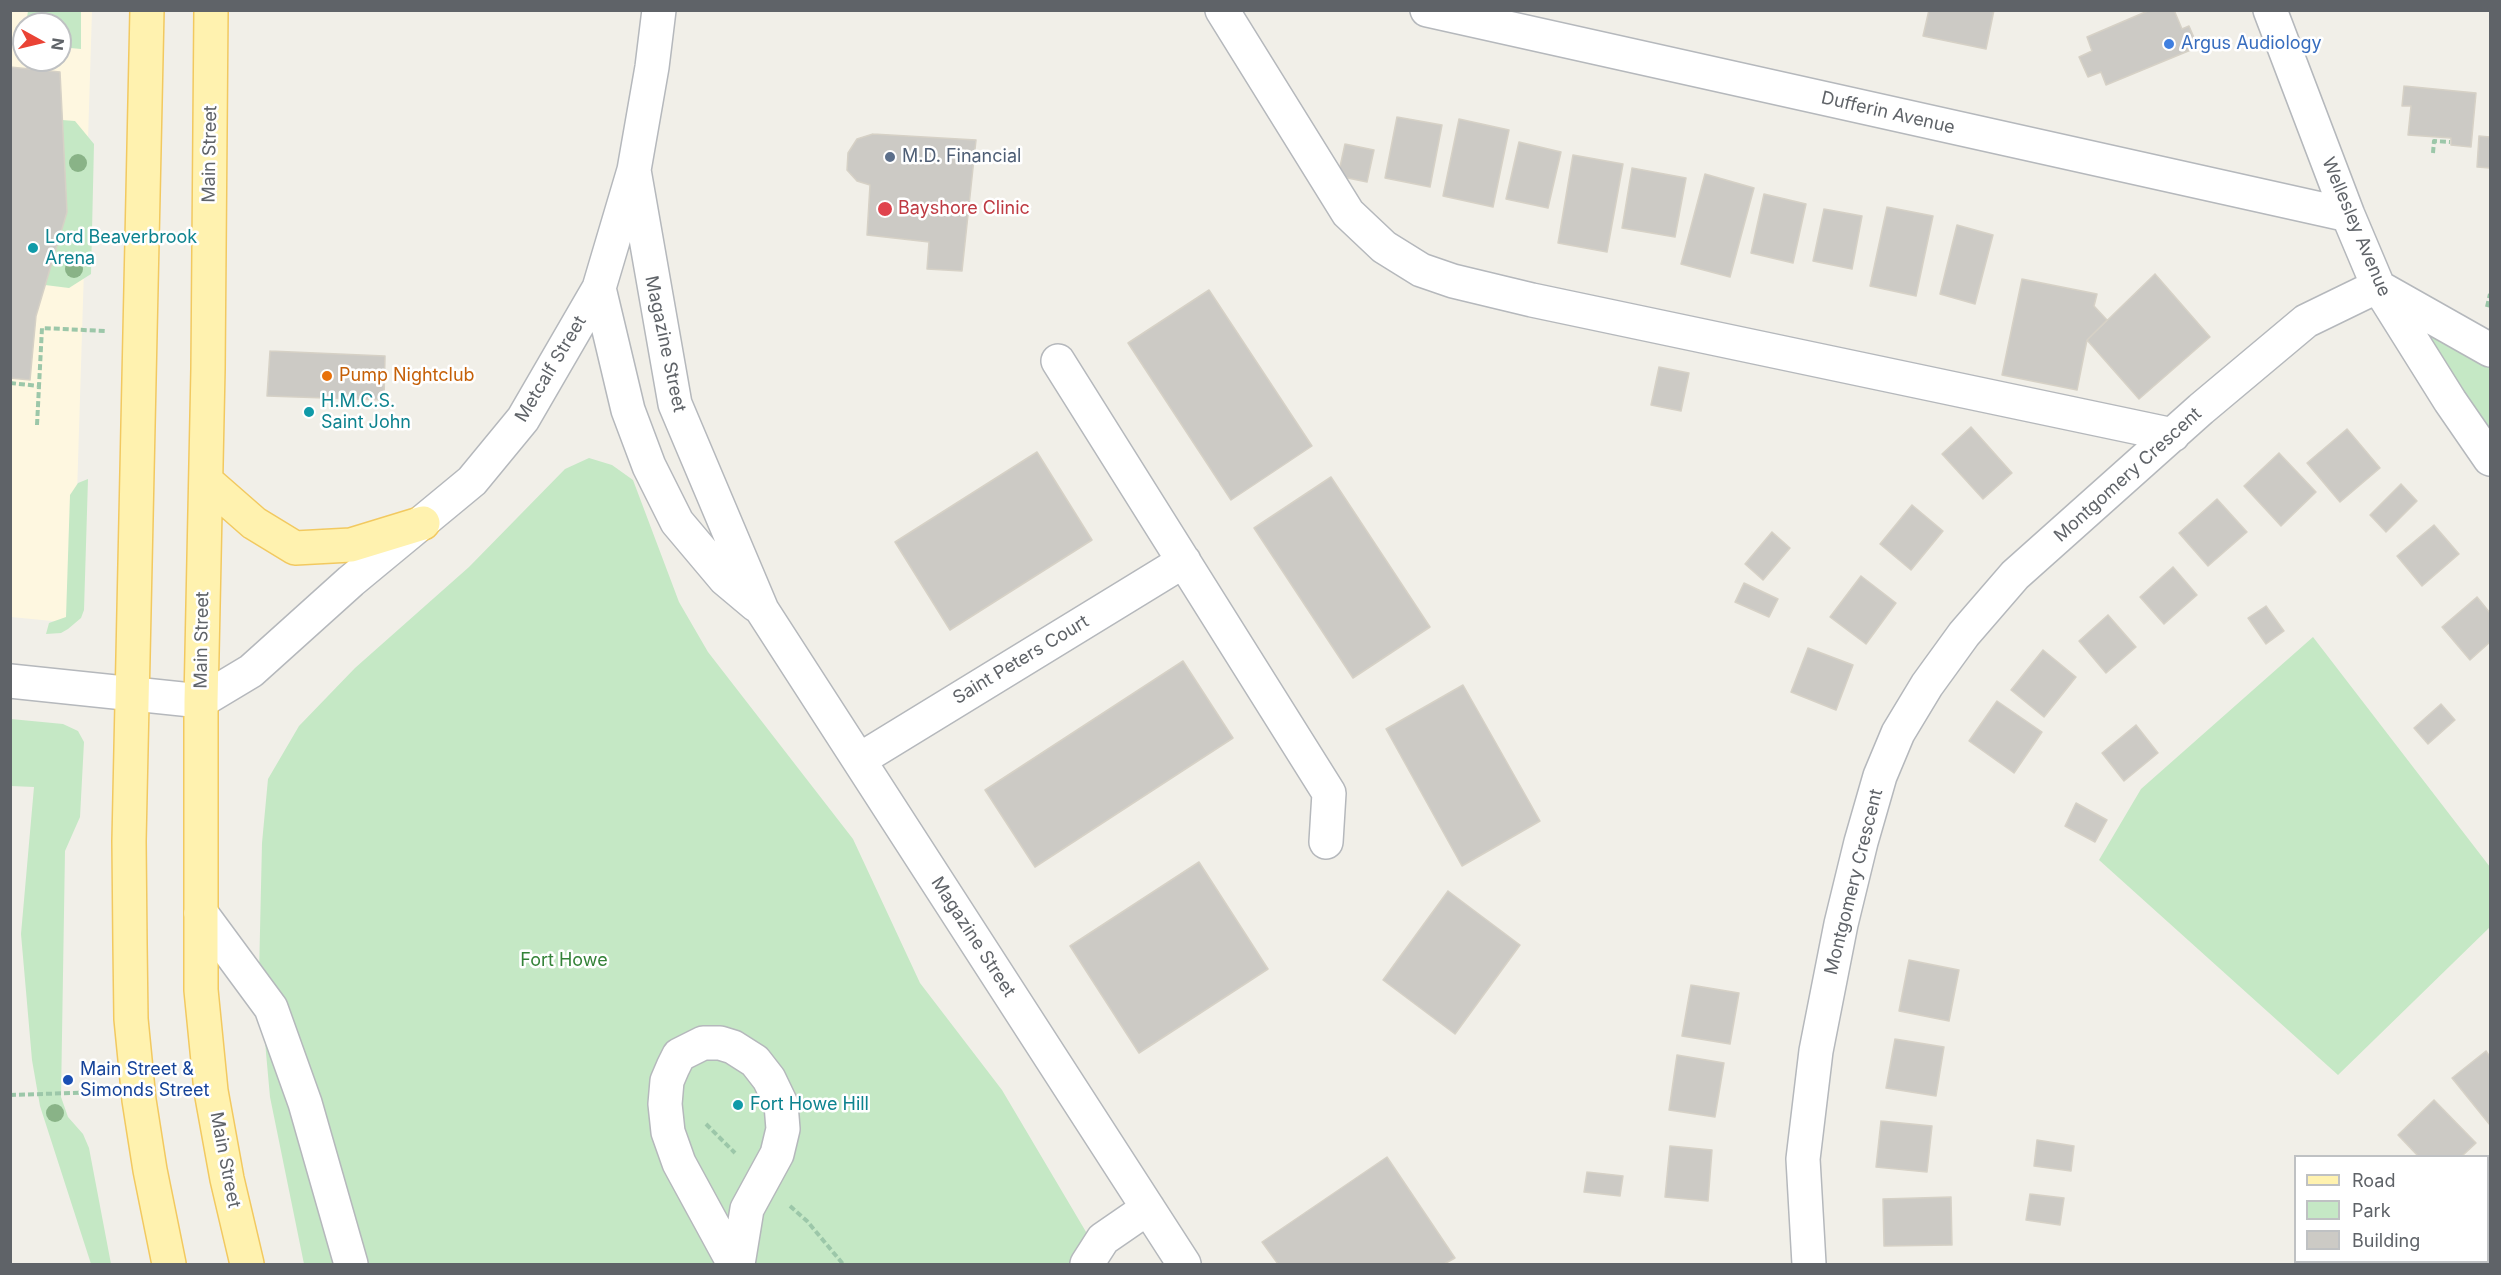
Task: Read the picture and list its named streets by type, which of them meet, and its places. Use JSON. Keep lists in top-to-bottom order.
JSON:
{
  "streets": {
    "main road": ["Main Street"],
    "street": [
      "Dufferin Avenue",
      "Wellesley Avenue",
      "Magazine Street",
      "Metcalf Street",
      "Montgomery Crescent",
      "Saint Peters Court"
    ]
  },
  "crossings": [
    ["Dufferin Avenue", "Wellesley Avenue"],
    ["Main Street", "Metcalf Street"],
    ["Wellesley Avenue", "Montgomery Crescent"],
    ["Magazine Street", "Metcalf Street"],
    ["Magazine Street", "Saint Peters Court"]
  ],
  "parks": ["Fort Howe"],
  "places": [
    "Argus Audiology",
    "M.D. Financial",
    "Bayshore Clinic",
    "Lord Beaverbrook Arena",
    "Pump Nightclub",
    "H.M.C.S. Saint John",
    "Main Street & Simonds Street",
    "Fort Howe Hill"
  ],
  "legend": ["Road", "Park", "Building"],
  "north": "right"
}
